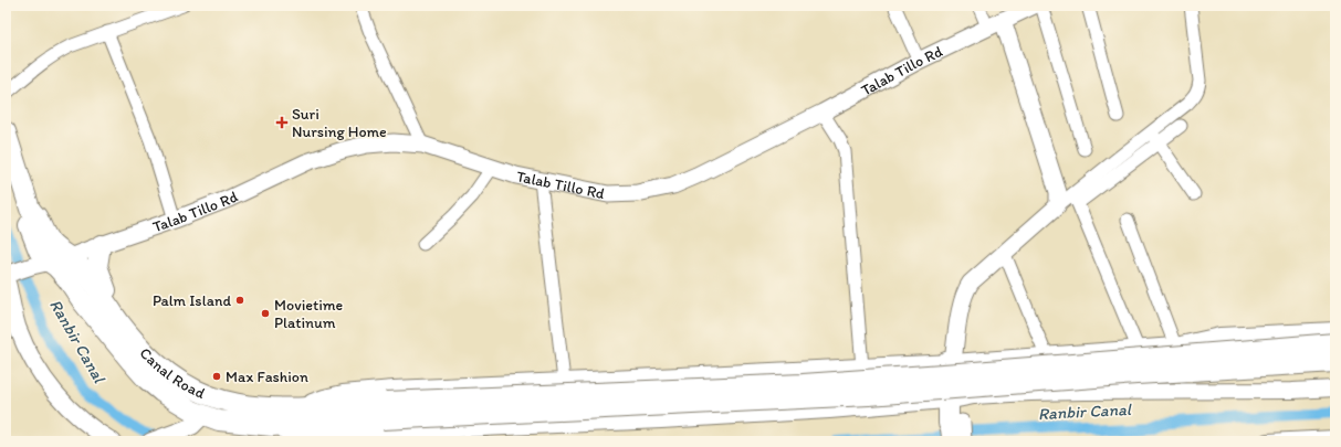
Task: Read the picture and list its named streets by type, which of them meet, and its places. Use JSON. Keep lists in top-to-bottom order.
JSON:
{
  "streets": {
    "highway": ["Canal Road"],
    "main road": ["Talab Tillo Rd"]
  },
  "crossings": [
    ["Talab Tillo Rd", "Canal Road"]
  ],
  "water": ["Ranbir Canal"],
  "places": {
    "health": ["Suri Nursing Home"],
    "other": ["Palm Island", "Movietime Platinum", "Max Fashion"]
  }
}
